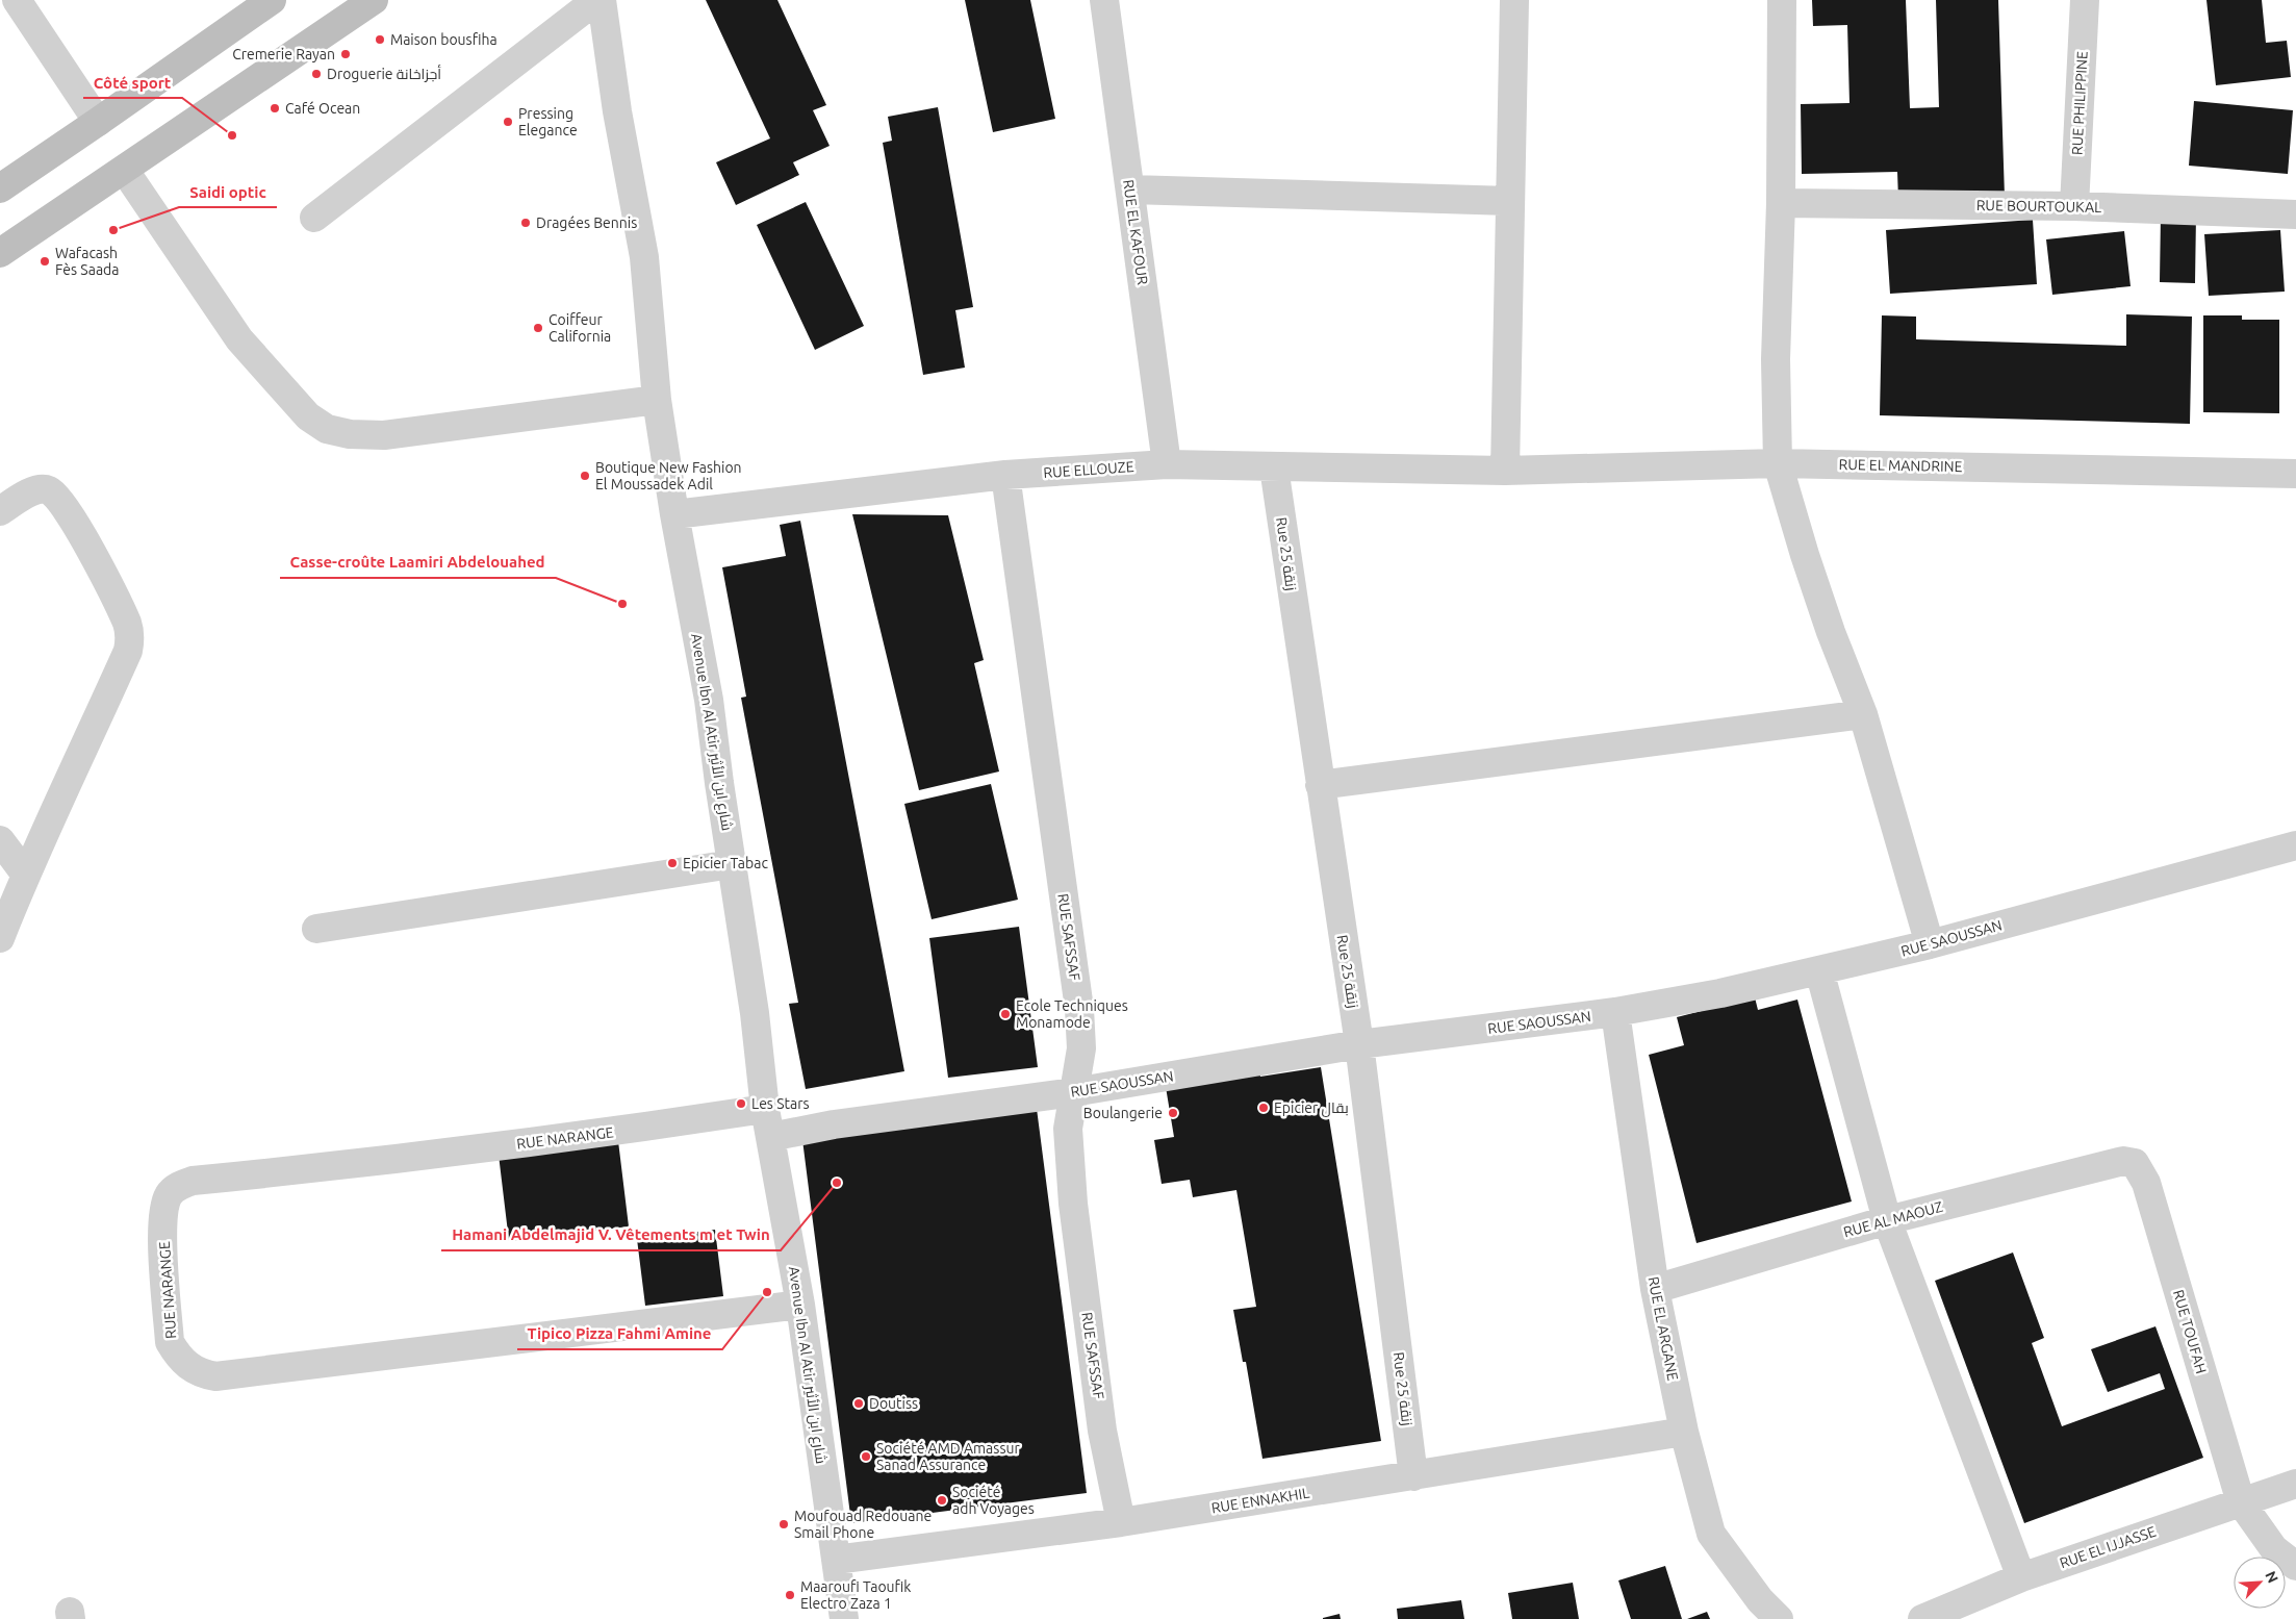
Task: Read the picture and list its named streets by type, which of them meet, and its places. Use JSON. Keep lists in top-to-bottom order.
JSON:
{
  "streets": {
    "street": [
      "RUE PHILIPPINE",
      "RUE BOURTOUKAL",
      "RUE EL KAFOUR",
      "RUE EL MANDRINE",
      "RUE ELLOUZE",
      "Rue 25 زنقة",
      "Avenue Ibn Al Atir شارع ابن الأثير",
      "RUE SAFSSAF",
      "RUE SAOUSSAN",
      "RUE NARANGE",
      "RUE AL MAOUZ",
      "RUE EL ARGANE",
      "RUE TOUFAH",
      "RUE ENNAKHIL",
      "RUE EL IJJASSE"
    ]
  },
  "crossings": [
    ["RUE PHILIPPINE", "RUE BOURTOUKAL"],
    ["RUE EL KAFOUR", "RUE ELLOUZE"],
    ["RUE EL MANDRINE", "RUE ELLOUZE"],
    ["RUE ELLOUZE", "Rue 25 زنقة"],
    ["RUE ELLOUZE", "Avenue Ibn Al Atir شارع ابن الأثير"],
    ["RUE ELLOUZE", "RUE SAFSSAF"],
    ["Rue 25 زنقة", "RUE SAOUSSAN"],
    ["Rue 25 زنقة", "RUE ENNAKHIL"],
    ["Avenue Ibn Al Atir شارع ابن الأثير", "RUE SAOUSSAN"],
    ["Avenue Ibn Al Atir شارع ابن الأثير", "RUE NARANGE"],
    ["Avenue Ibn Al Atir شارع ابن الأثير", "RUE ENNAKHIL"],
    ["RUE SAFSSAF", "RUE SAOUSSAN"],
    ["RUE SAFSSAF", "RUE ENNAKHIL"],
    ["RUE SAOUSSAN", "RUE EL ARGANE"],
    ["RUE AL MAOUZ", "RUE EL ARGANE"],
    ["RUE AL MAOUZ", "RUE TOUFAH"],
    ["RUE EL ARGANE", "RUE ENNAKHIL"],
    ["RUE TOUFAH", "RUE EL IJJASSE"]
  ],
  "places": [
    "Maison bousfiha",
    "Cremerie Rayan",
    "Droguerie أجزاخانة",
    "Café Ocean",
    "Pressing Elegance",
    "Côté sport",
    "Dragées Bennis",
    "Saidi optic",
    "Wafacash Fès Saada",
    "Coiffeur California",
    "Boutique New Fashion El Moussadek Adil",
    "Casse-croûte Laamiri Abdelouahed",
    "Epicier Tabac",
    "Ecole Techniques Monamode",
    "Les Stars",
    "Epicier بقال",
    "Boulangerie",
    "Hamani Abdelmajid V. Vêtements m et Twin",
    "Tipico Pizza Fahmi Amine",
    "Doutiss",
    "Société AMD Amassur Sanad Assurance",
    "Société adh Voyages",
    "Moufouad Redouane Smail Phone",
    "Maaroufi Taoufik Electro Zaza 1"
  ],
  "north": "top right"
}
